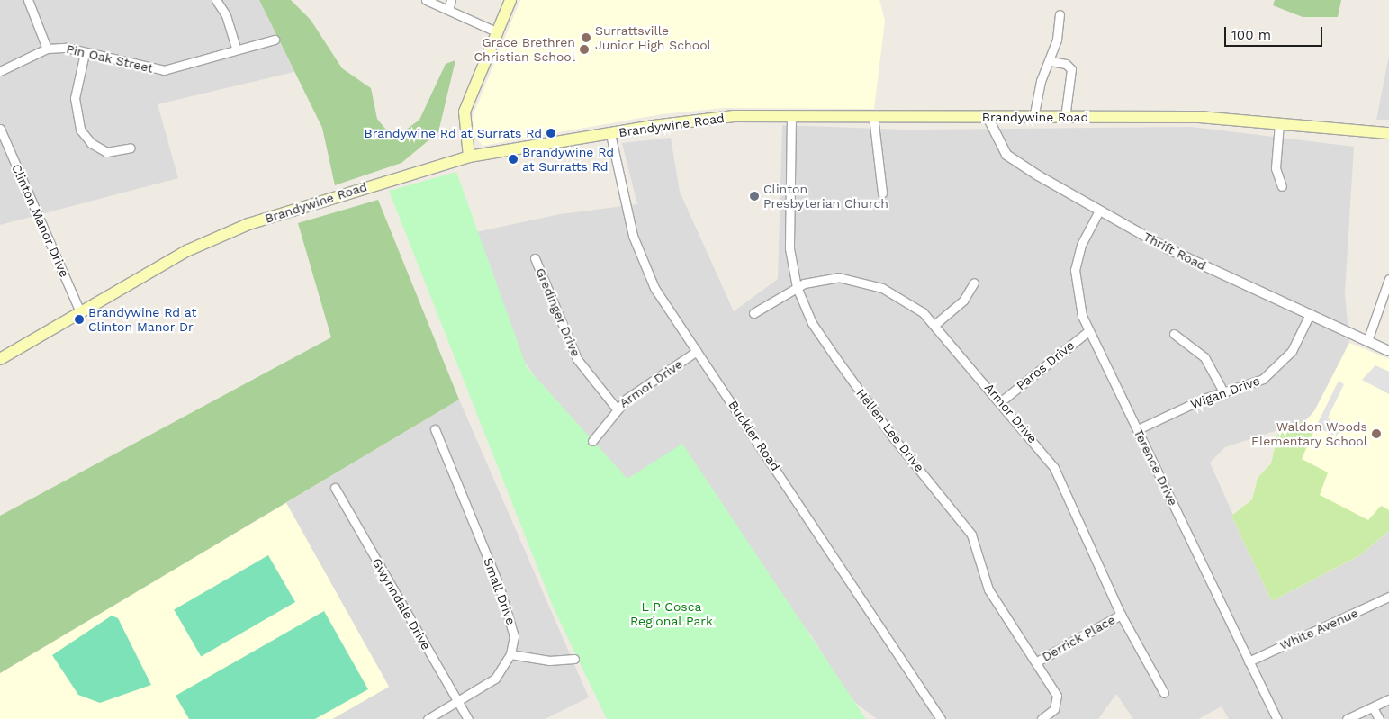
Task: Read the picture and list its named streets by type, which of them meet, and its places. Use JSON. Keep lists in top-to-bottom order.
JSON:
{
  "streets": {
    "main road": ["Brandywine Road"],
    "street": [
      "Pin Oak Street",
      "Clinton Manor Drive",
      "Thrift Road",
      "Gredinger Drive",
      "Paros Drive",
      "Armor Drive",
      "Wigan Drive",
      "Hellen Lee Drive",
      "Buckler Road",
      "Terence Drive",
      "Small Drive",
      "Gwynndale Drive",
      "White Avenue",
      "Derrick Place"
    ]
  },
  "crossings": [
    ["Brandywine Road", "Clinton Manor Drive"],
    ["Brandywine Road", "Thrift Road"],
    ["Brandywine Road", "Hellen Lee Drive"],
    ["Brandywine Road", "Buckler Road"],
    ["Thrift Road", "Wigan Drive"],
    ["Thrift Road", "Terence Drive"],
    ["Gredinger Drive", "Armor Drive"],
    ["Paros Drive", "Armor Drive"],
    ["Paros Drive", "Terence Drive"],
    ["Armor Drive", "Hellen Lee Drive"],
    ["Armor Drive", "Buckler Road"],
    ["Armor Drive", "Derrick Place"],
    ["Wigan Drive", "Terence Drive"],
    ["Hellen Lee Drive", "Derrick Place"],
    ["Terence Drive", "White Avenue"],
    ["Small Drive", "Gwynndale Drive"]
  ],
  "parks": ["L P Cosca Regional Park"],
  "places": [
    "Surrattsville Junior High School",
    "Grace Brethren Christian School",
    "Brandywine Rd at Surrats Rd",
    "Brandywine Rd at Surratts Rd",
    "Clinton Presbyterian Church",
    "Brandywine Rd at Clinton Manor Dr",
    "Waldon Woods Elementary School"
  ],
  "scale_bar": "100 m"
}
